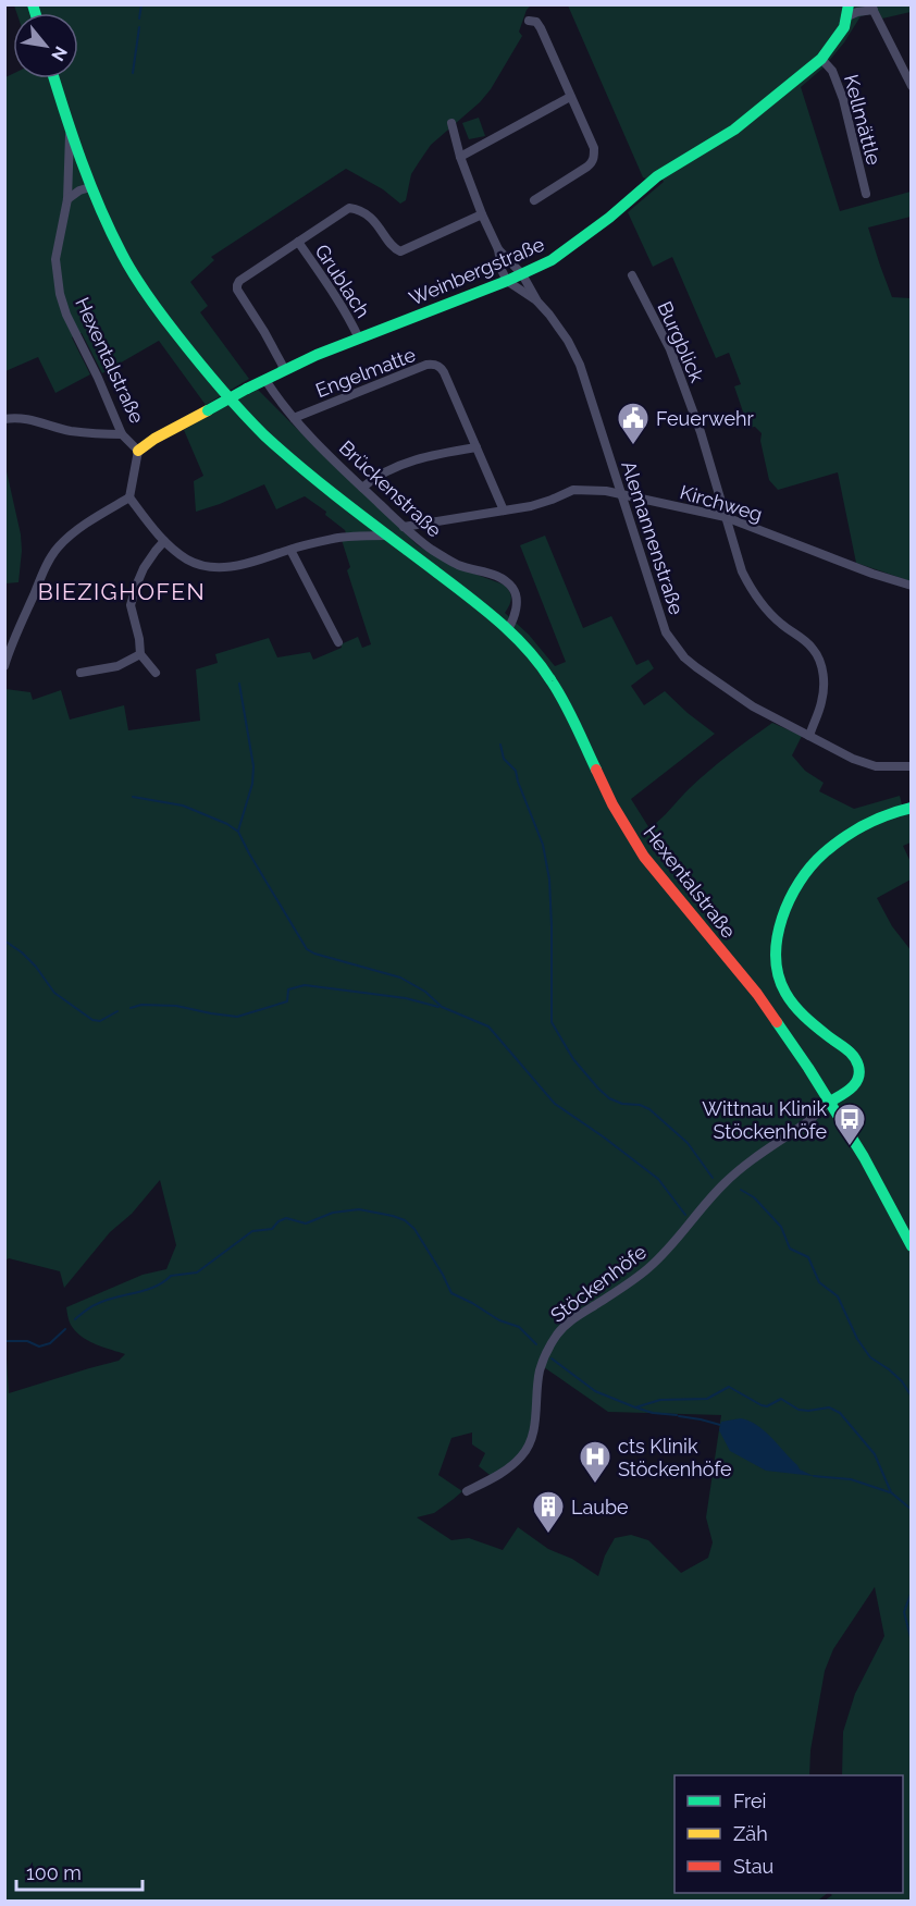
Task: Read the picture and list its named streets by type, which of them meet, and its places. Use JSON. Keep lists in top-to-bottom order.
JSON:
{
  "streets": {
    "main road": ["Weinbergstraße", "Hexentalstraße"],
    "street": [
      "Kellmättle",
      "Grublach",
      "Burgblick",
      "Engelmatte",
      "Brückenstraße",
      "Kirchweg",
      "Alemannenstraße",
      "Stöckenhöfe"
    ]
  },
  "crossings": [
    ["Kellmättle", "Weinbergstraße"],
    ["Weinbergstraße", "Grublach"],
    ["Weinbergstraße", "Hexentalstraße"],
    ["Weinbergstraße", "Brückenstraße"],
    ["Weinbergstraße", "Alemannenstraße"],
    ["Burgblick", "Kirchweg"],
    ["Burgblick", "Alemannenstraße"],
    ["Hexentalstraße", "Brückenstraße"],
    ["Hexentalstraße", "Stöckenhöfe"],
    ["Engelmatte", "Brückenstraße"],
    ["Engelmatte", "Kirchweg"],
    ["Brückenstraße", "Kirchweg"],
    ["Kirchweg", "Alemannenstraße"]
  ],
  "districts": ["BIEZIGHOFEN"],
  "places": {
    "public building": ["Feuerwehr"],
    "bus stop": ["Wittnau Klinik Stöckenhöfe"],
    "hospital": ["cts Klinik Stöckenhöfe"],
    "building": ["Laube"]
  },
  "legend": ["Frei", "Zäh", "Stau"],
  "scale_bar": "100 m",
  "north": "bottom right"
}
